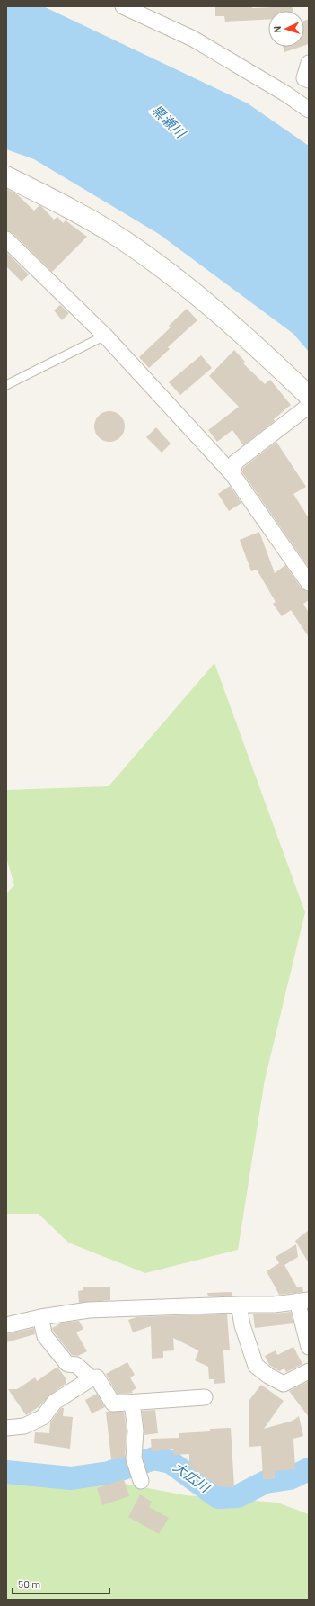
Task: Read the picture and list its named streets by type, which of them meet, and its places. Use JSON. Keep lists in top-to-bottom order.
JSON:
{
  "water": ["黒瀬川", "大広川"],
  "scale_bar": "50 m",
  "north": "left"
}
